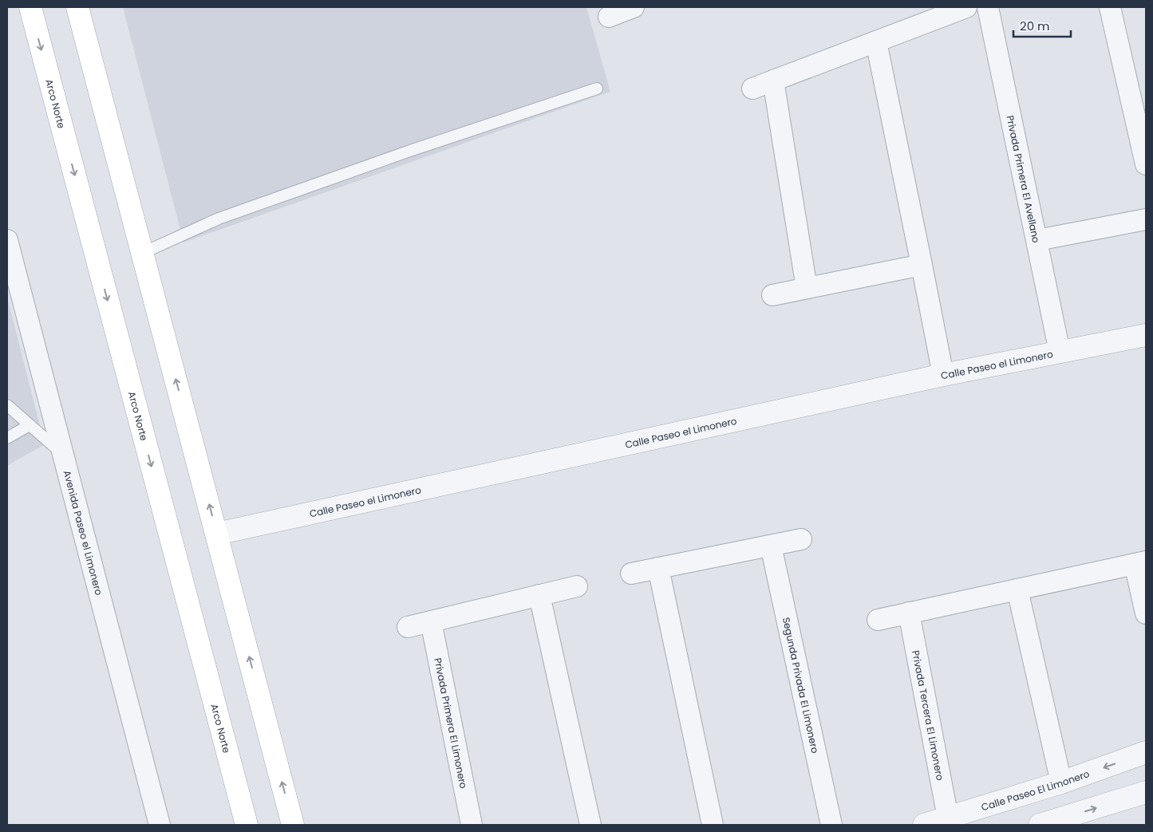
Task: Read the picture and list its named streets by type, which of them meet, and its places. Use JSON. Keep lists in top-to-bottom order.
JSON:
{
  "streets": {
    "main road": ["Arco Norte"],
    "street": [
      "Privada Primera El Avellano",
      "Calle Paseo el Limonero",
      "Avenida Paseo el Limonero",
      "Segunda Privada El Limonero",
      "Privada Tercera El Limonero",
      "Privada Primera El Limonero",
      "Calle Paseo El Limonero"
    ]
  },
  "crossings": [
    ["Privada Primera El Avellano", "Calle Paseo el Limonero"],
    ["Privada Tercera El Limonero", "Calle Paseo El Limonero"]
  ],
  "scale_bar": "20 m"
}
